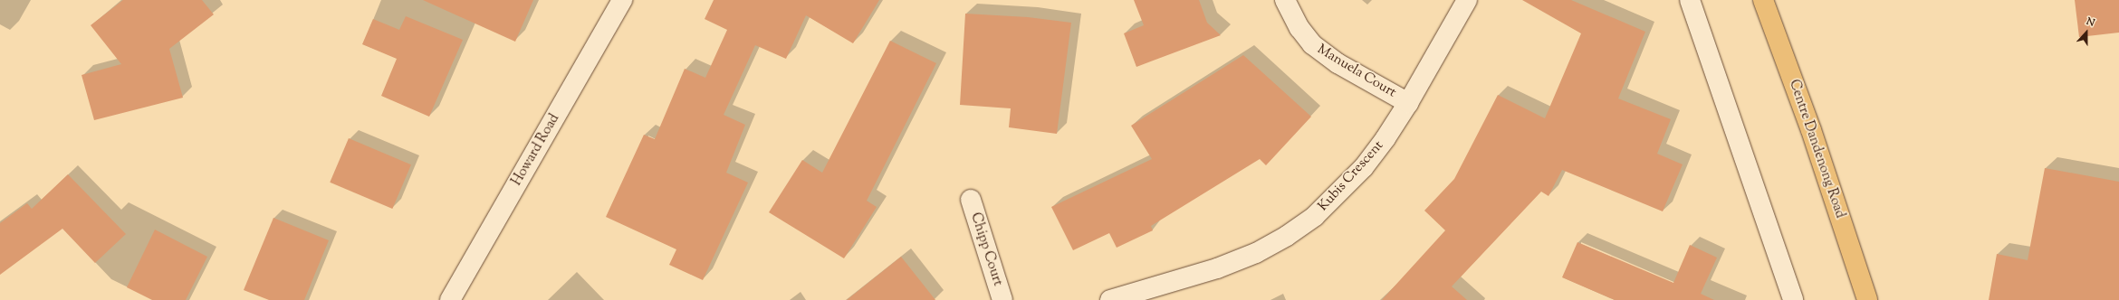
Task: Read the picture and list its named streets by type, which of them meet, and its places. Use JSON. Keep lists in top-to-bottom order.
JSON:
{
  "streets": {
    "main road": ["Centre Dandenong Road"],
    "street": [
      "Manuela Court",
      "Howard Road",
      "Kubis Crescent",
      "Chipp Court"
    ]
  },
  "crossings": [
    ["Manuela Court", "Kubis Crescent"]
  ],
  "north": "top"
}
